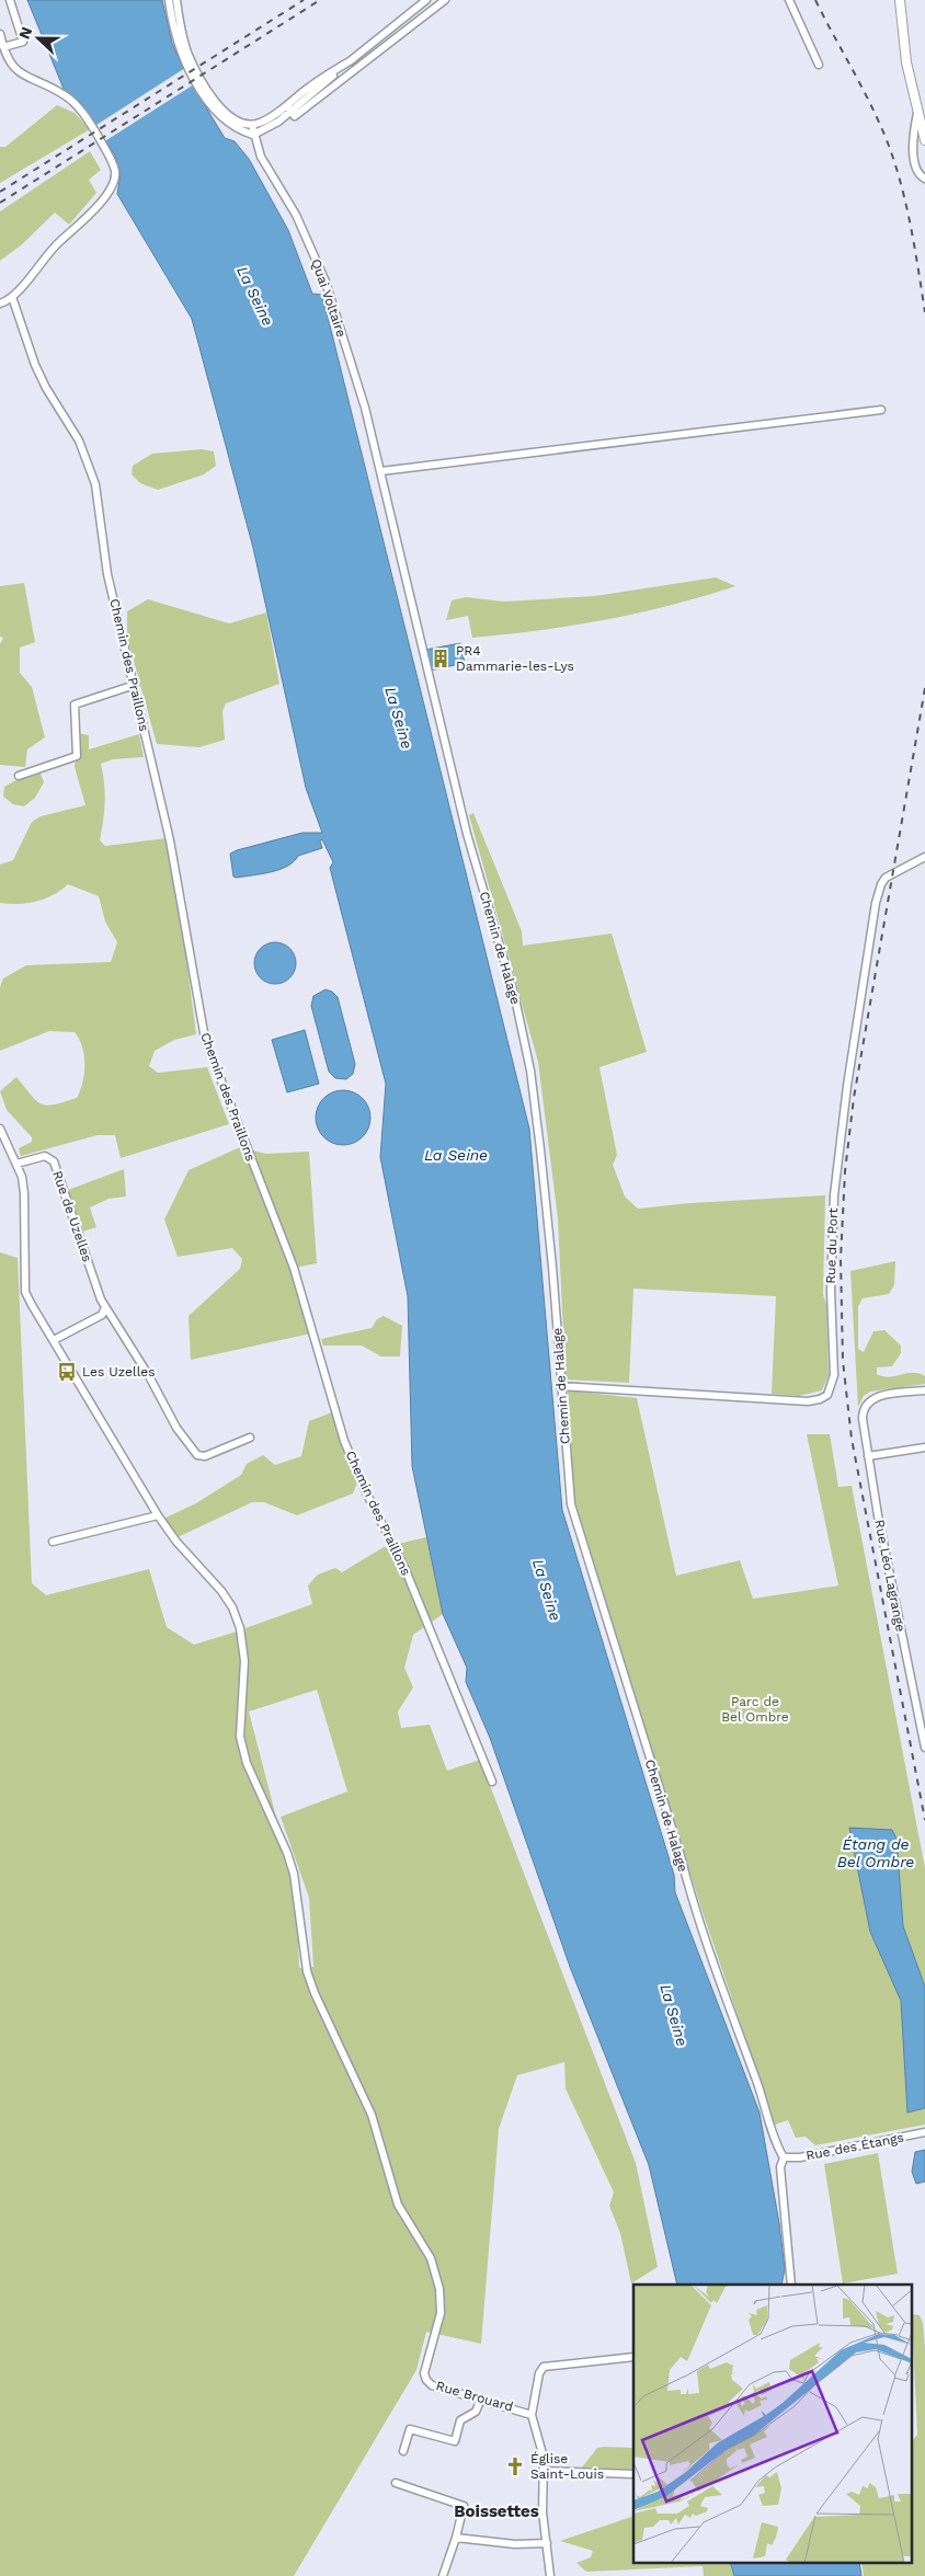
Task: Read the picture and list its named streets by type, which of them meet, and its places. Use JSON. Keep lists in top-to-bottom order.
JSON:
{
  "streets": {
    "street": [
      "Quai Voltaire",
      "Chemin des Praillons",
      "Chemin de Halage",
      "Rue de Uzelles",
      "Rue du Port",
      "Rue Léo Lagrange",
      "Rue des Étangs",
      "Rue Brouard"
    ]
  },
  "crossings": [
    ["Quai Voltaire", "Chemin de Halage"],
    ["Chemin de Halage", "Rue du Port"],
    ["Chemin de Halage", "Rue des Étangs"]
  ],
  "districts": ["Boissettes"],
  "water": ["La Seine", "Étang de Bel Ombre"],
  "parks": ["Parc de Bel Ombre"],
  "places": {
    "building": ["PR4 Dammarie-les-Lys"],
    "bus stop": ["Les Uzelles"],
    "church": ["Église Saint-Louis"]
  },
  "north": "left"
}
